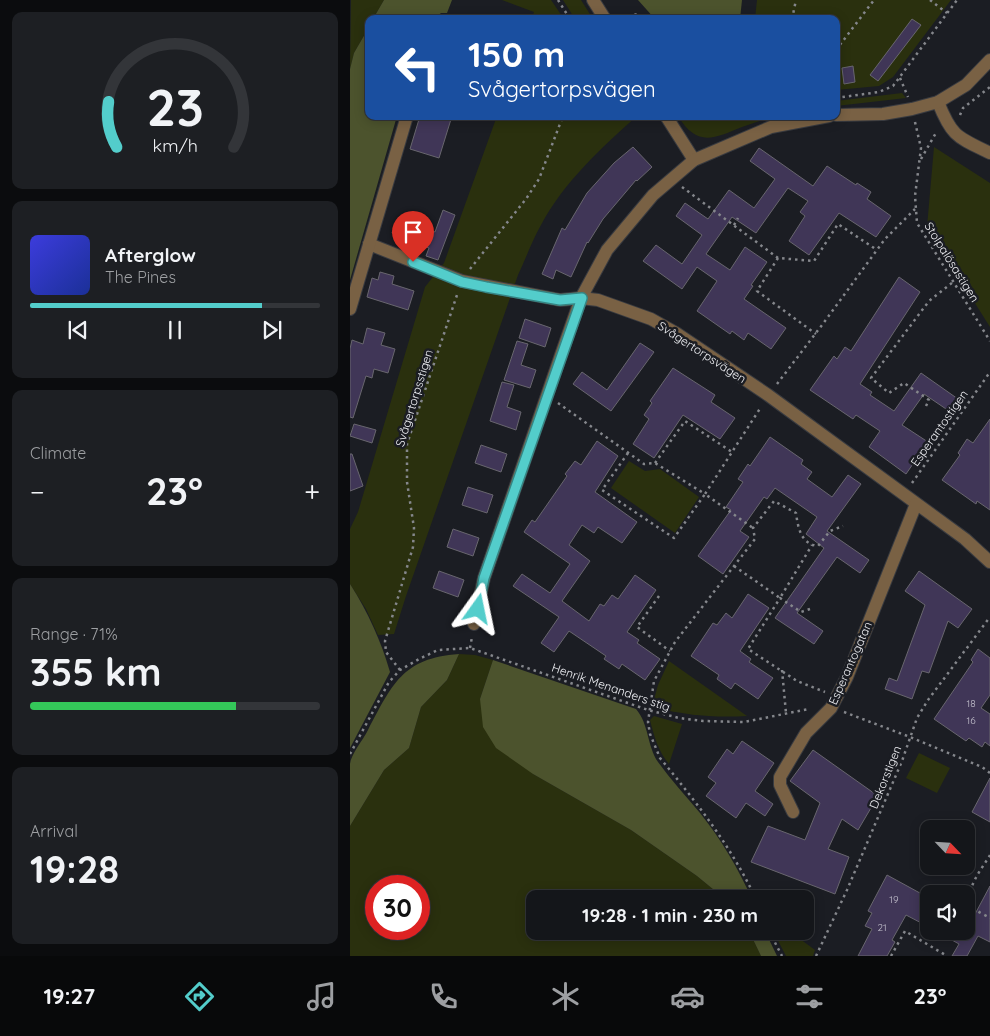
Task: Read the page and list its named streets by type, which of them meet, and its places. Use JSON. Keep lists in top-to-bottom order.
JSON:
{
  "streets": {
    "street": ["Svågertorpsvägen", "Esperantogatan"],
    "path": [
      "Stolpalösastigen",
      "Svågertorpsstigen",
      "Esperantostigen",
      "Henrik Menanders stig",
      "Dekorstigen"
    ]
  },
  "crossings": [
    ["Svågertorpsvägen", "Svågertorpsstigen"],
    ["Svågertorpsvägen", "Esperantostigen"],
    ["Svågertorpsvägen", "Esperantogatan"],
    ["Svågertorpsstigen", "Henrik Menanders stig"],
    ["Esperantogatan", "Henrik Menanders stig"],
    ["Henrik Menanders stig", "Dekorstigen"]
  ],
  "house_numbers": [
    "18",
    "16",
    "19",
    "21"
  ],
  "north": "bottom right",
  "page": {
    "turn": ["150 m", "Svågertorpsvägen"],
    "song": ["Afterglow", "The Pines"],
    "tile": [
      "Climate",
      ["Range · 71%", "355 km"],
      ["Arrival", "19:28"]
    ],
    "heat": ["−", "23°", "+"],
    "limit": "30",
    "trip": "19:28 · 1 min · 230 m",
    "tabs": ["19:27", "23°"],
    "gauge": ["23", "km/h"]
  }
}
